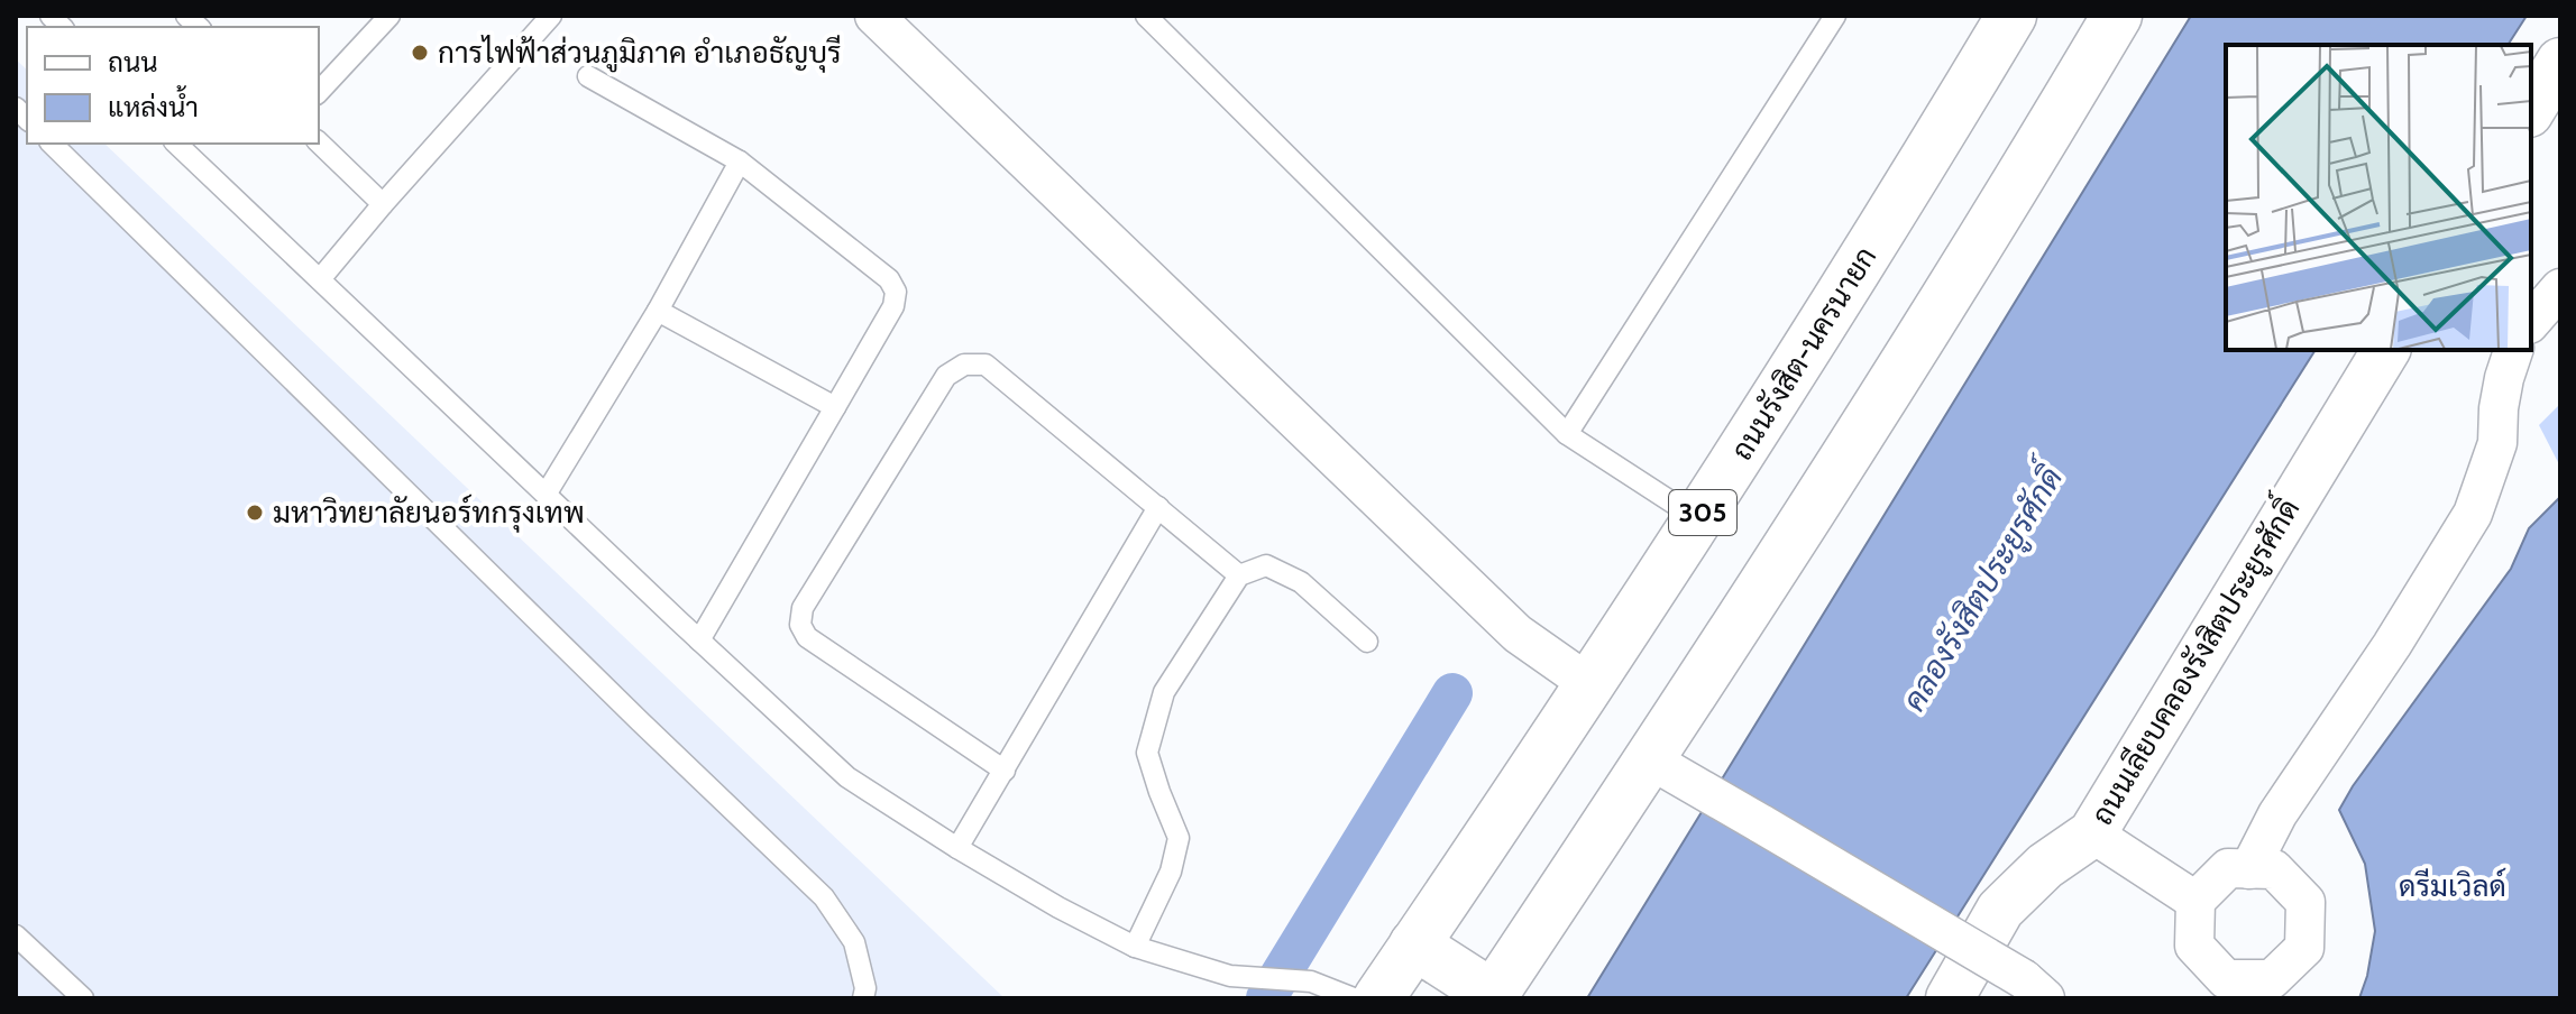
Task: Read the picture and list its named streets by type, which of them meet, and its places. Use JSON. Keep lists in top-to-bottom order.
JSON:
{
  "streets": {
    "main road": ["ถนนรังสิต-นครนายก", "305"],
    "street": ["ถนนเลียบคลองรังสิตประยูรศักดิ์"]
  },
  "water": ["คลองรังสิตประยูรศักดิ์"],
  "parks": ["ดรีมเวิลด์"],
  "places": ["การไฟฟ้าส่วนภูมิภาค อำเภอธัญบุรี", "มหาวิทยาลัยนอร์ทกรุงเทพ"],
  "legend": ["ถนน", "แหล่งน้ำ"]
}
